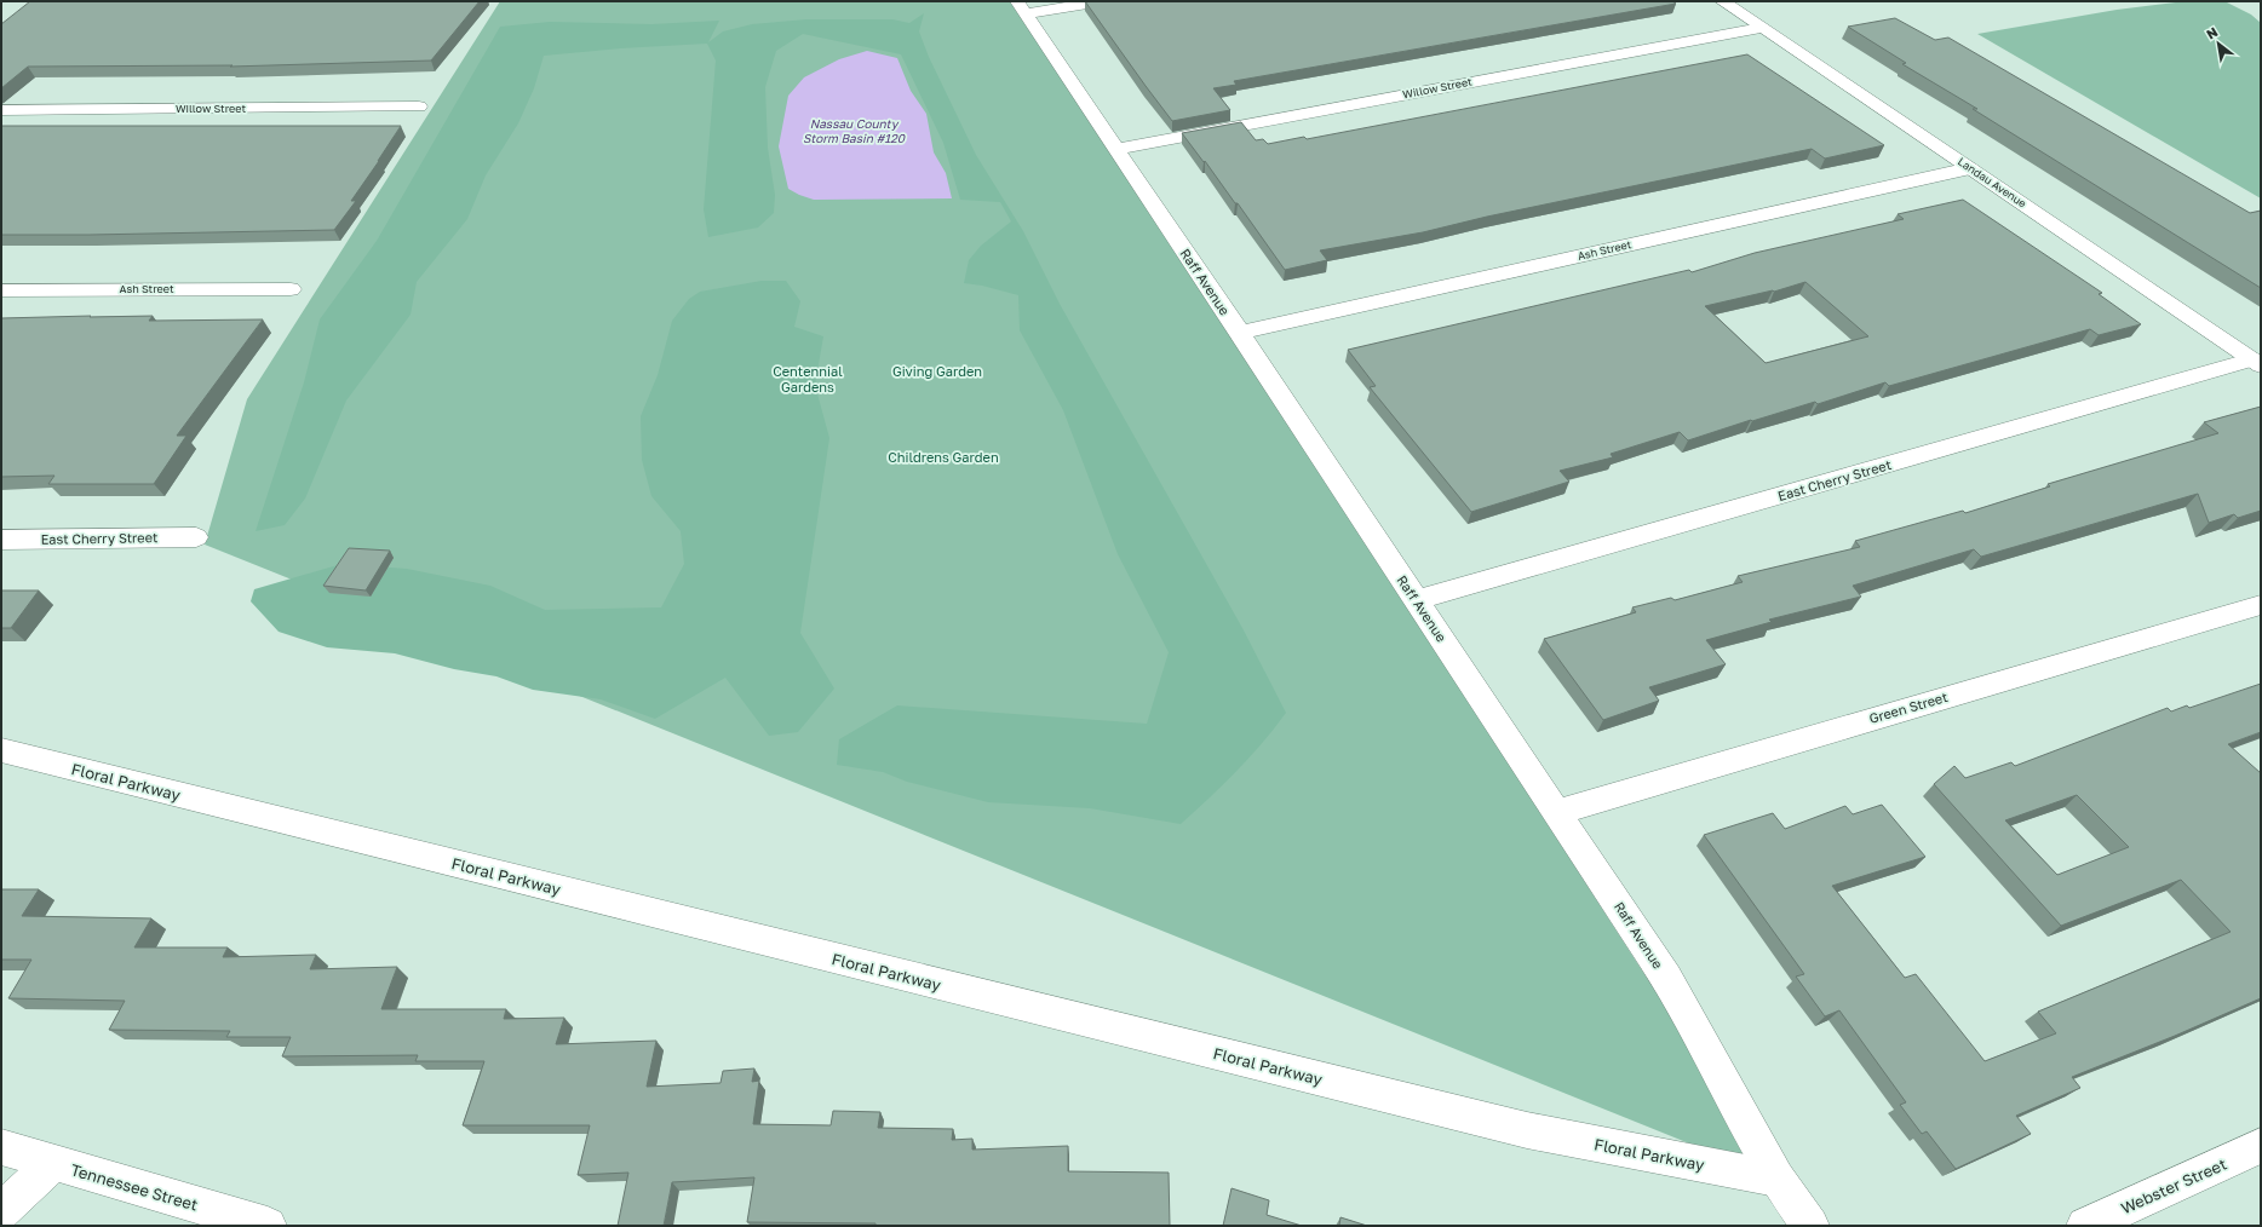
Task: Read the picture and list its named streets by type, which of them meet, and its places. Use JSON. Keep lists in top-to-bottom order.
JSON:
{
  "streets": {
    "street": [
      "Willow Street",
      "Landau Avenue",
      "Ash Street",
      "Raff Avenue",
      "East Cherry Street",
      "Green Street",
      "Floral Parkway",
      "Webster Street",
      "Tennessee Street"
    ]
  },
  "crossings": [
    ["Willow Street", "Landau Avenue"],
    ["Willow Street", "Raff Avenue"],
    ["Landau Avenue", "Ash Street"],
    ["Landau Avenue", "East Cherry Street"],
    ["Ash Street", "Raff Avenue"],
    ["Raff Avenue", "East Cherry Street"],
    ["Raff Avenue", "Green Street"],
    ["Raff Avenue", "Floral Parkway"]
  ],
  "water": ["Nassau County Storm Basin #120"],
  "parks": ["Centennial Gardens", "Giving Garden", "Childrens Garden"],
  "north": "top left"
}
